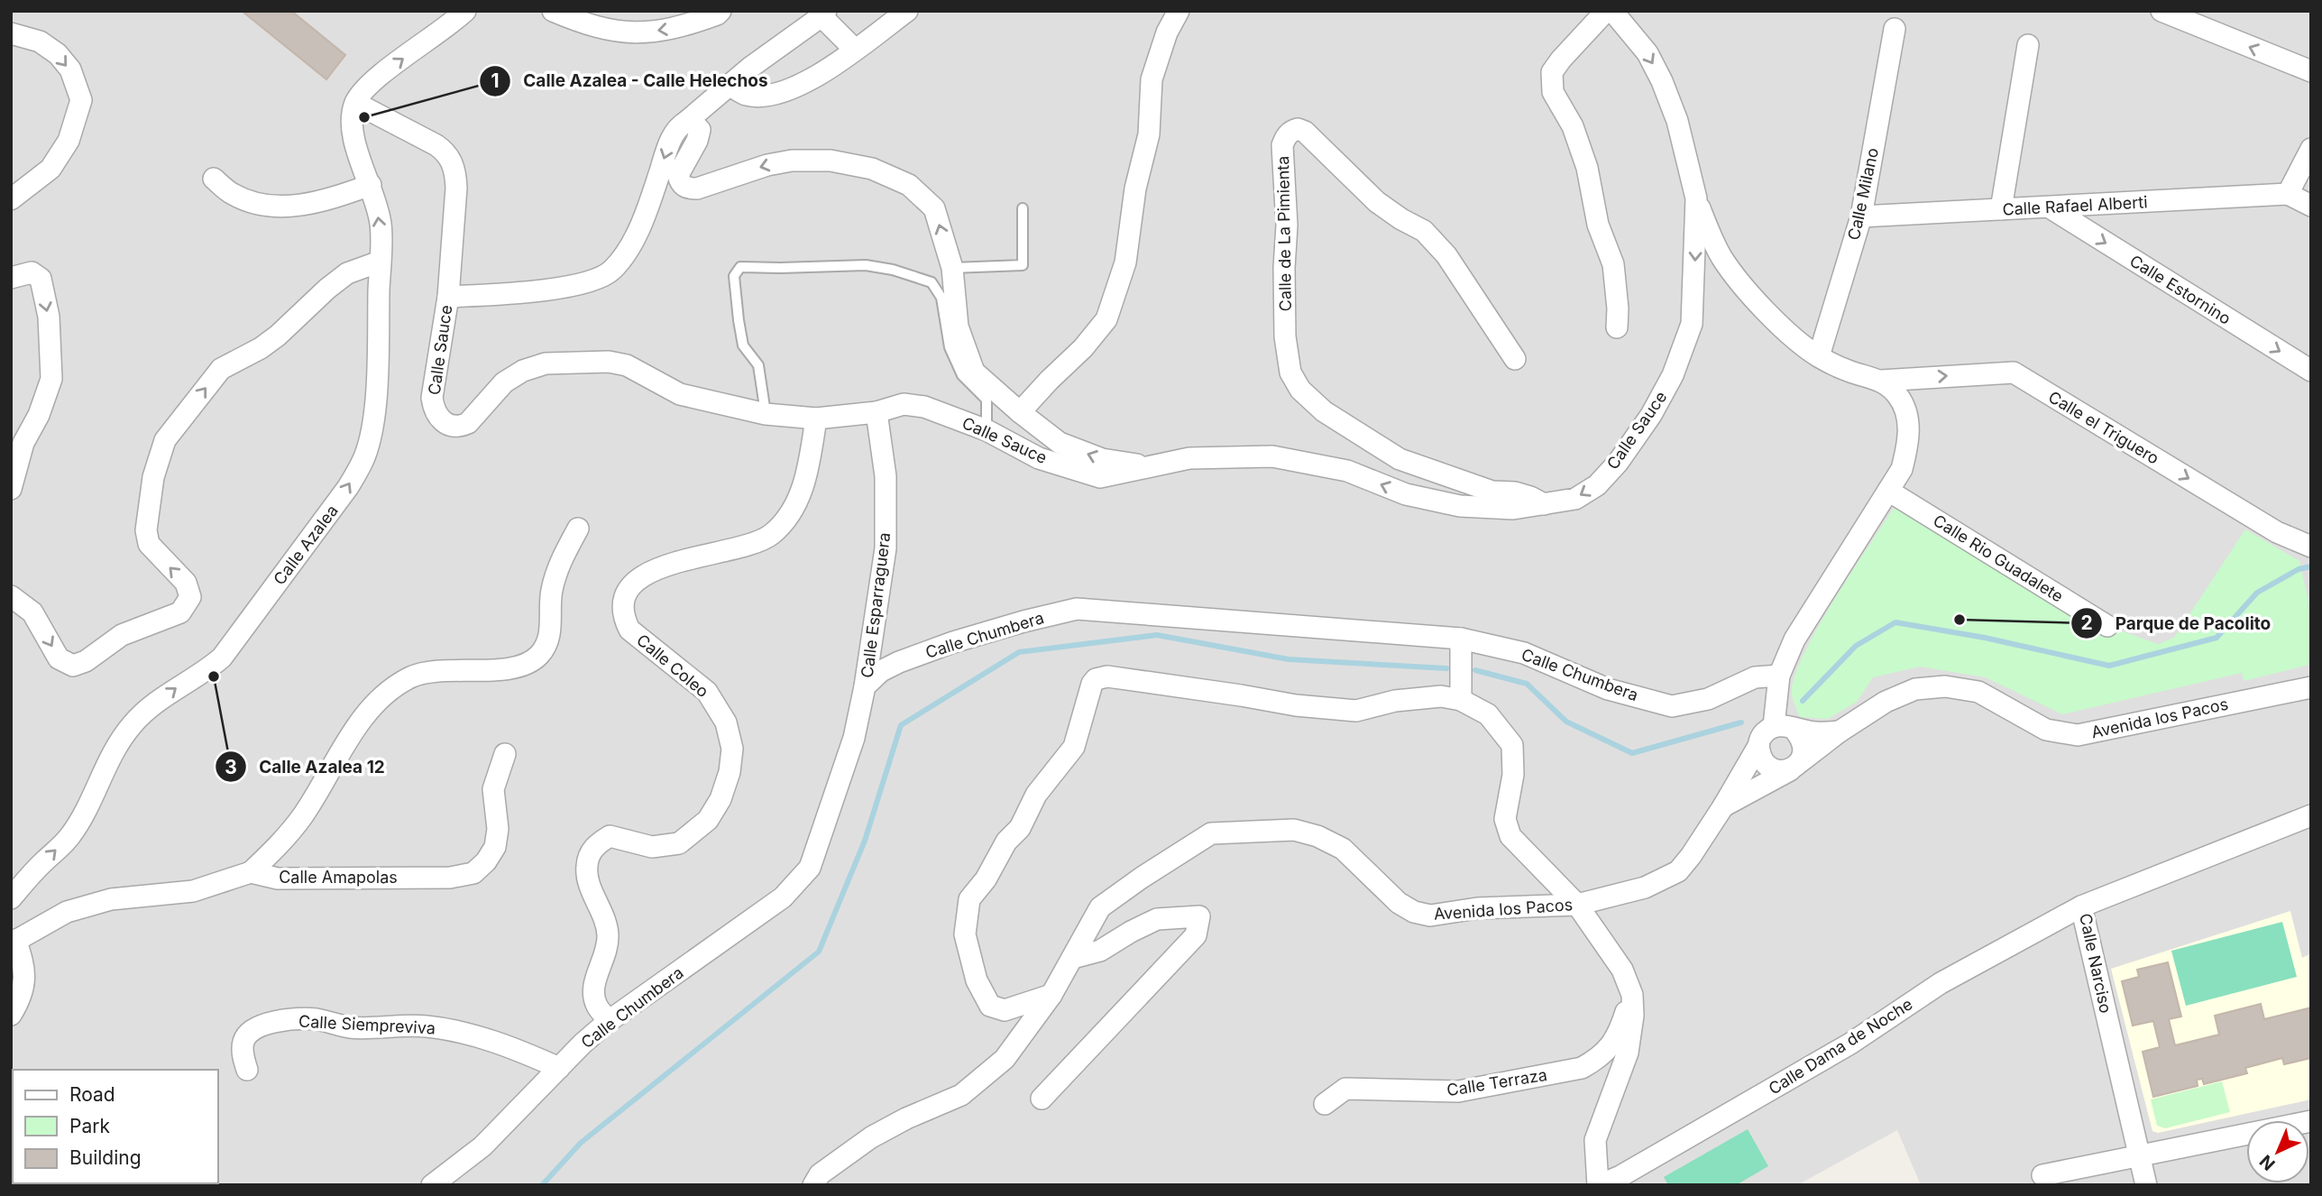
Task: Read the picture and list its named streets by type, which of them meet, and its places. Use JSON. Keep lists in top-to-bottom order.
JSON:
{
  "streets": {
    "street": [
      "Calle Milano",
      "Calle Rafael Alberti",
      "Calle de La Pimienta",
      "Calle Estornino",
      "Calle Sauce",
      "Calle el Triguero",
      "Calle Azalea",
      "Calle Rio Guadalete",
      "Calle Esparraguera",
      "Calle Chumbera",
      "Calle Coleo",
      "Avenida los Pacos",
      "Calle Amapolas",
      "Calle Narciso",
      "Calle Siempreviva",
      "Calle Dama de Noche",
      "Calle Terraza"
    ]
  },
  "crossings": [
    ["Calle Milano", "Calle Rafael Alberti"],
    ["Calle Rafael Alberti", "Calle Estornino"],
    ["Calle de La Pimienta", "Calle Sauce"],
    ["Calle Sauce", "Calle Azalea"],
    ["Calle Sauce", "Calle Esparraguera"],
    ["Calle Sauce", "Calle Coleo"],
    ["Calle Esparraguera", "Calle Chumbera"],
    ["Calle Chumbera", "Calle Coleo"],
    ["Calle Chumbera", "Calle Siempreviva"],
    ["Calle Narciso", "Calle Dama de Noche"]
  ],
  "one_way": ["Calle Estornino", "Calle el Triguero", "Calle Azalea"],
  "places": ["Calle Azalea - Calle Helechos", "Parque de Pacolito", "Calle Azalea 12"],
  "legend": ["Road", "Park", "Building"],
  "north": "bottom left"
}
